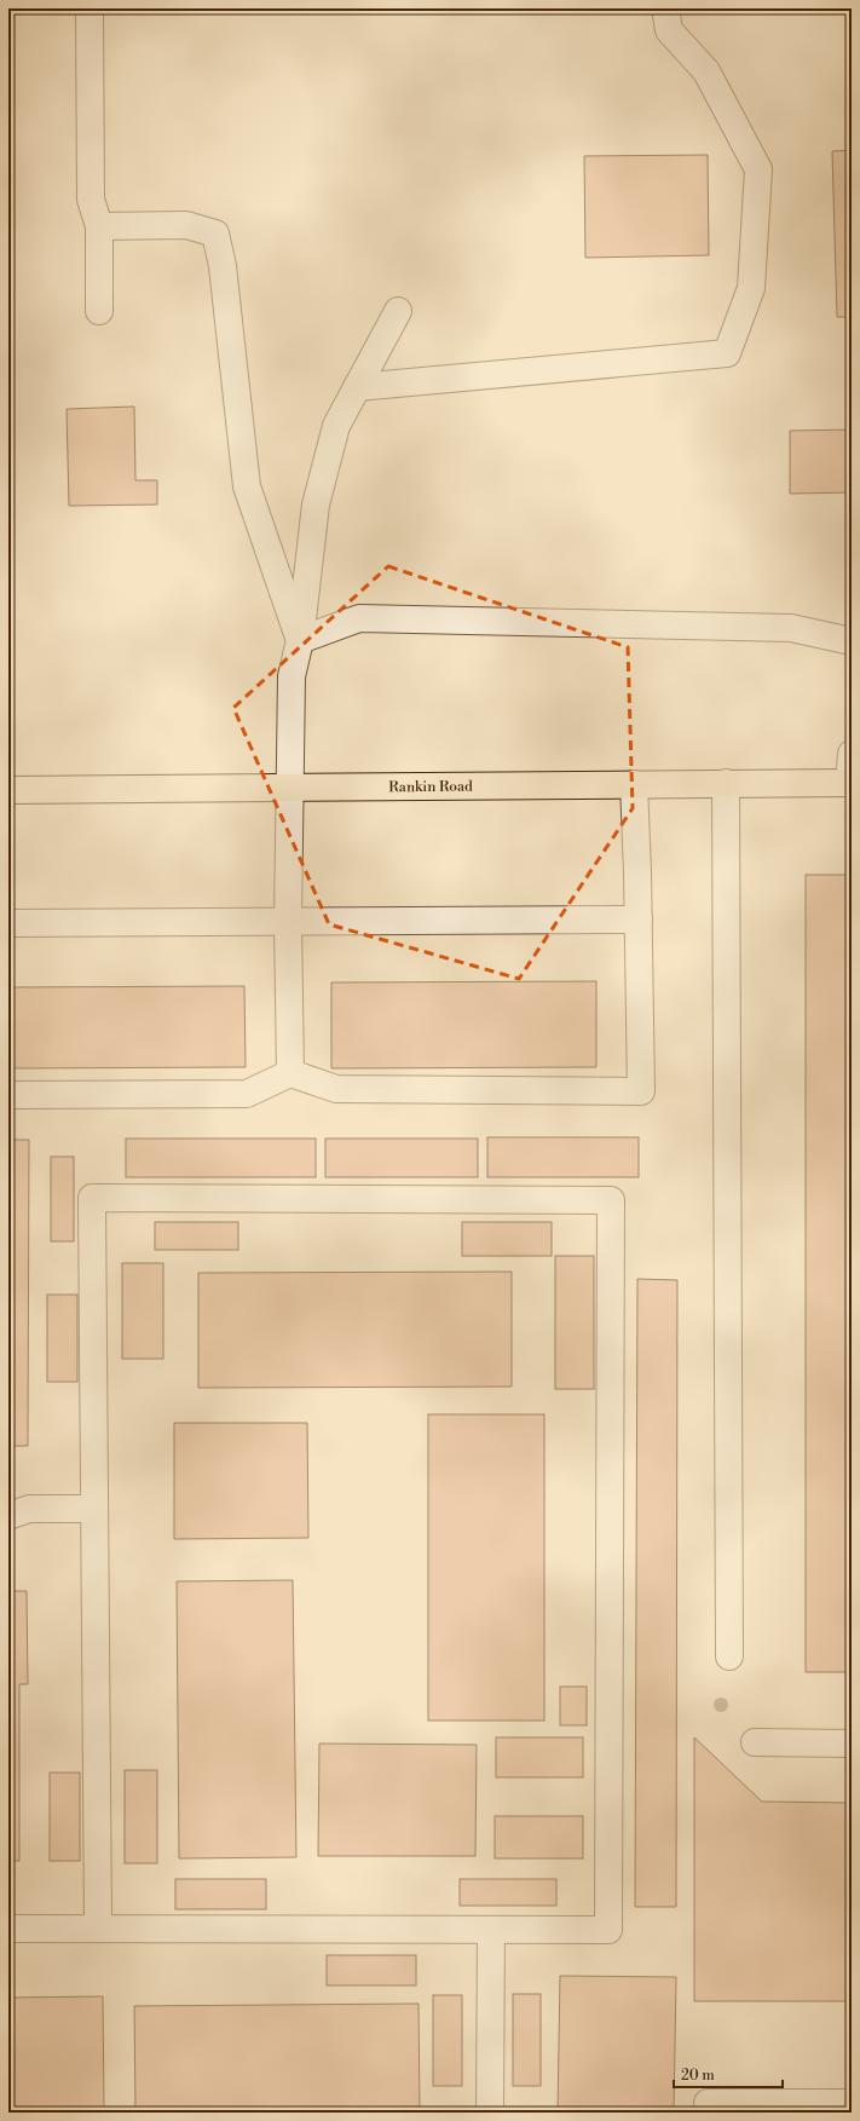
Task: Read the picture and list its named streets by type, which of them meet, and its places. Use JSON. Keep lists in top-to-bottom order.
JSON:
{
  "streets": {
    "main road": ["Rankin Road"]
  },
  "scale_bar": "20 m"
}
